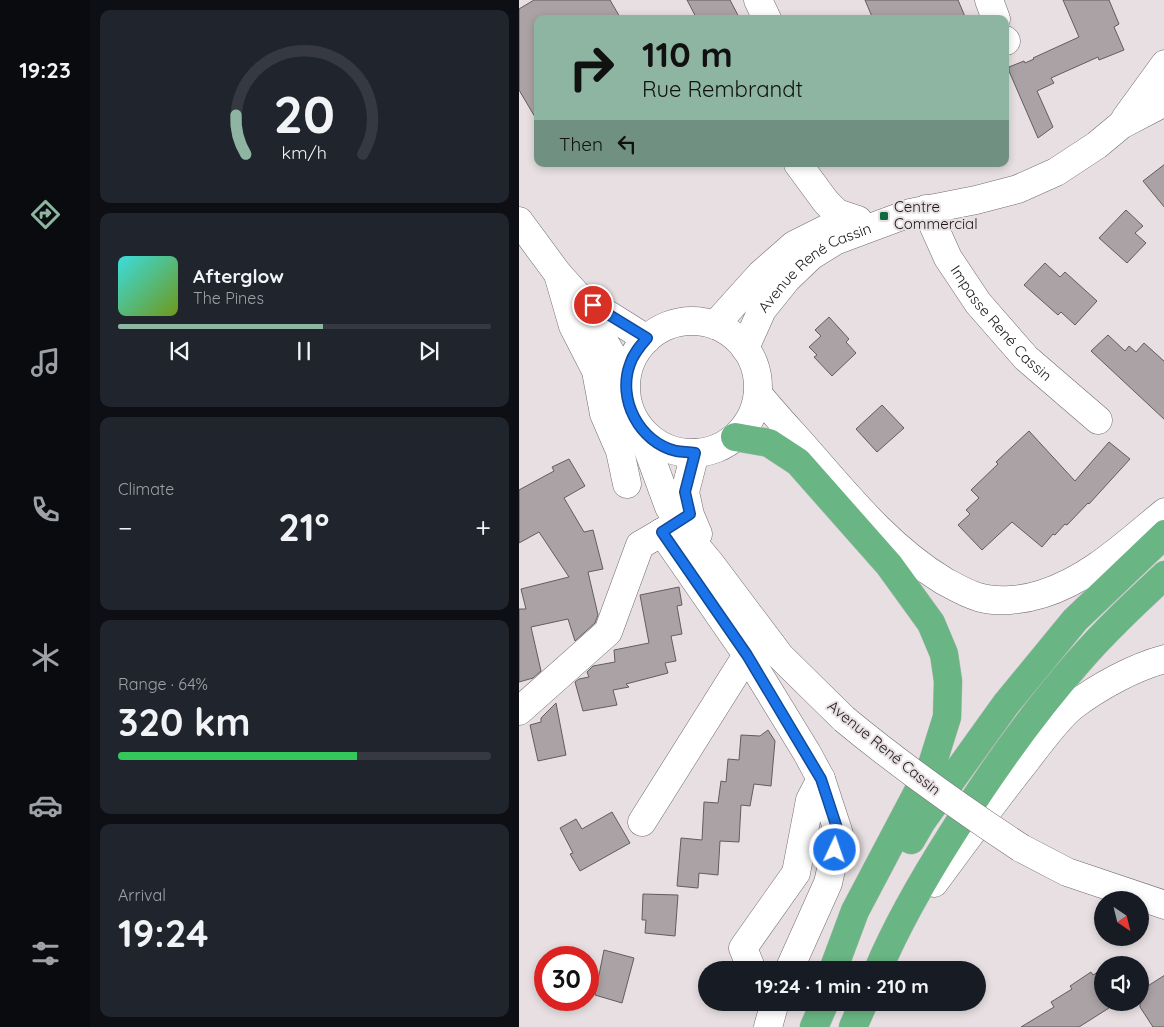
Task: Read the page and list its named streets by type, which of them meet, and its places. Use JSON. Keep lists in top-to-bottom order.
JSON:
{
  "streets": {
    "street": ["Avenue René Cassin", "Impasse René Cassin"]
  },
  "crossings": [
    ["Avenue René Cassin", "Impasse René Cassin"]
  ],
  "places": {
    "transit": ["Centre Commercial"]
  },
  "north": "bottom right",
  "page": {
    "tabs": "19:23",
    "turn": ["110 m", "Rue Rembrandt"],
    "then": "Then",
    "song": ["Afterglow", "The Pines"],
    "tile": [
      "Climate",
      ["Range · 64%", "320 km"],
      ["Arrival", "19:24"]
    ],
    "heat": ["−", "21°", "+"],
    "limit": "30",
    "trip": "19:24 · 1 min · 210 m",
    "gauge": ["20", "km/h"]
  }
}
